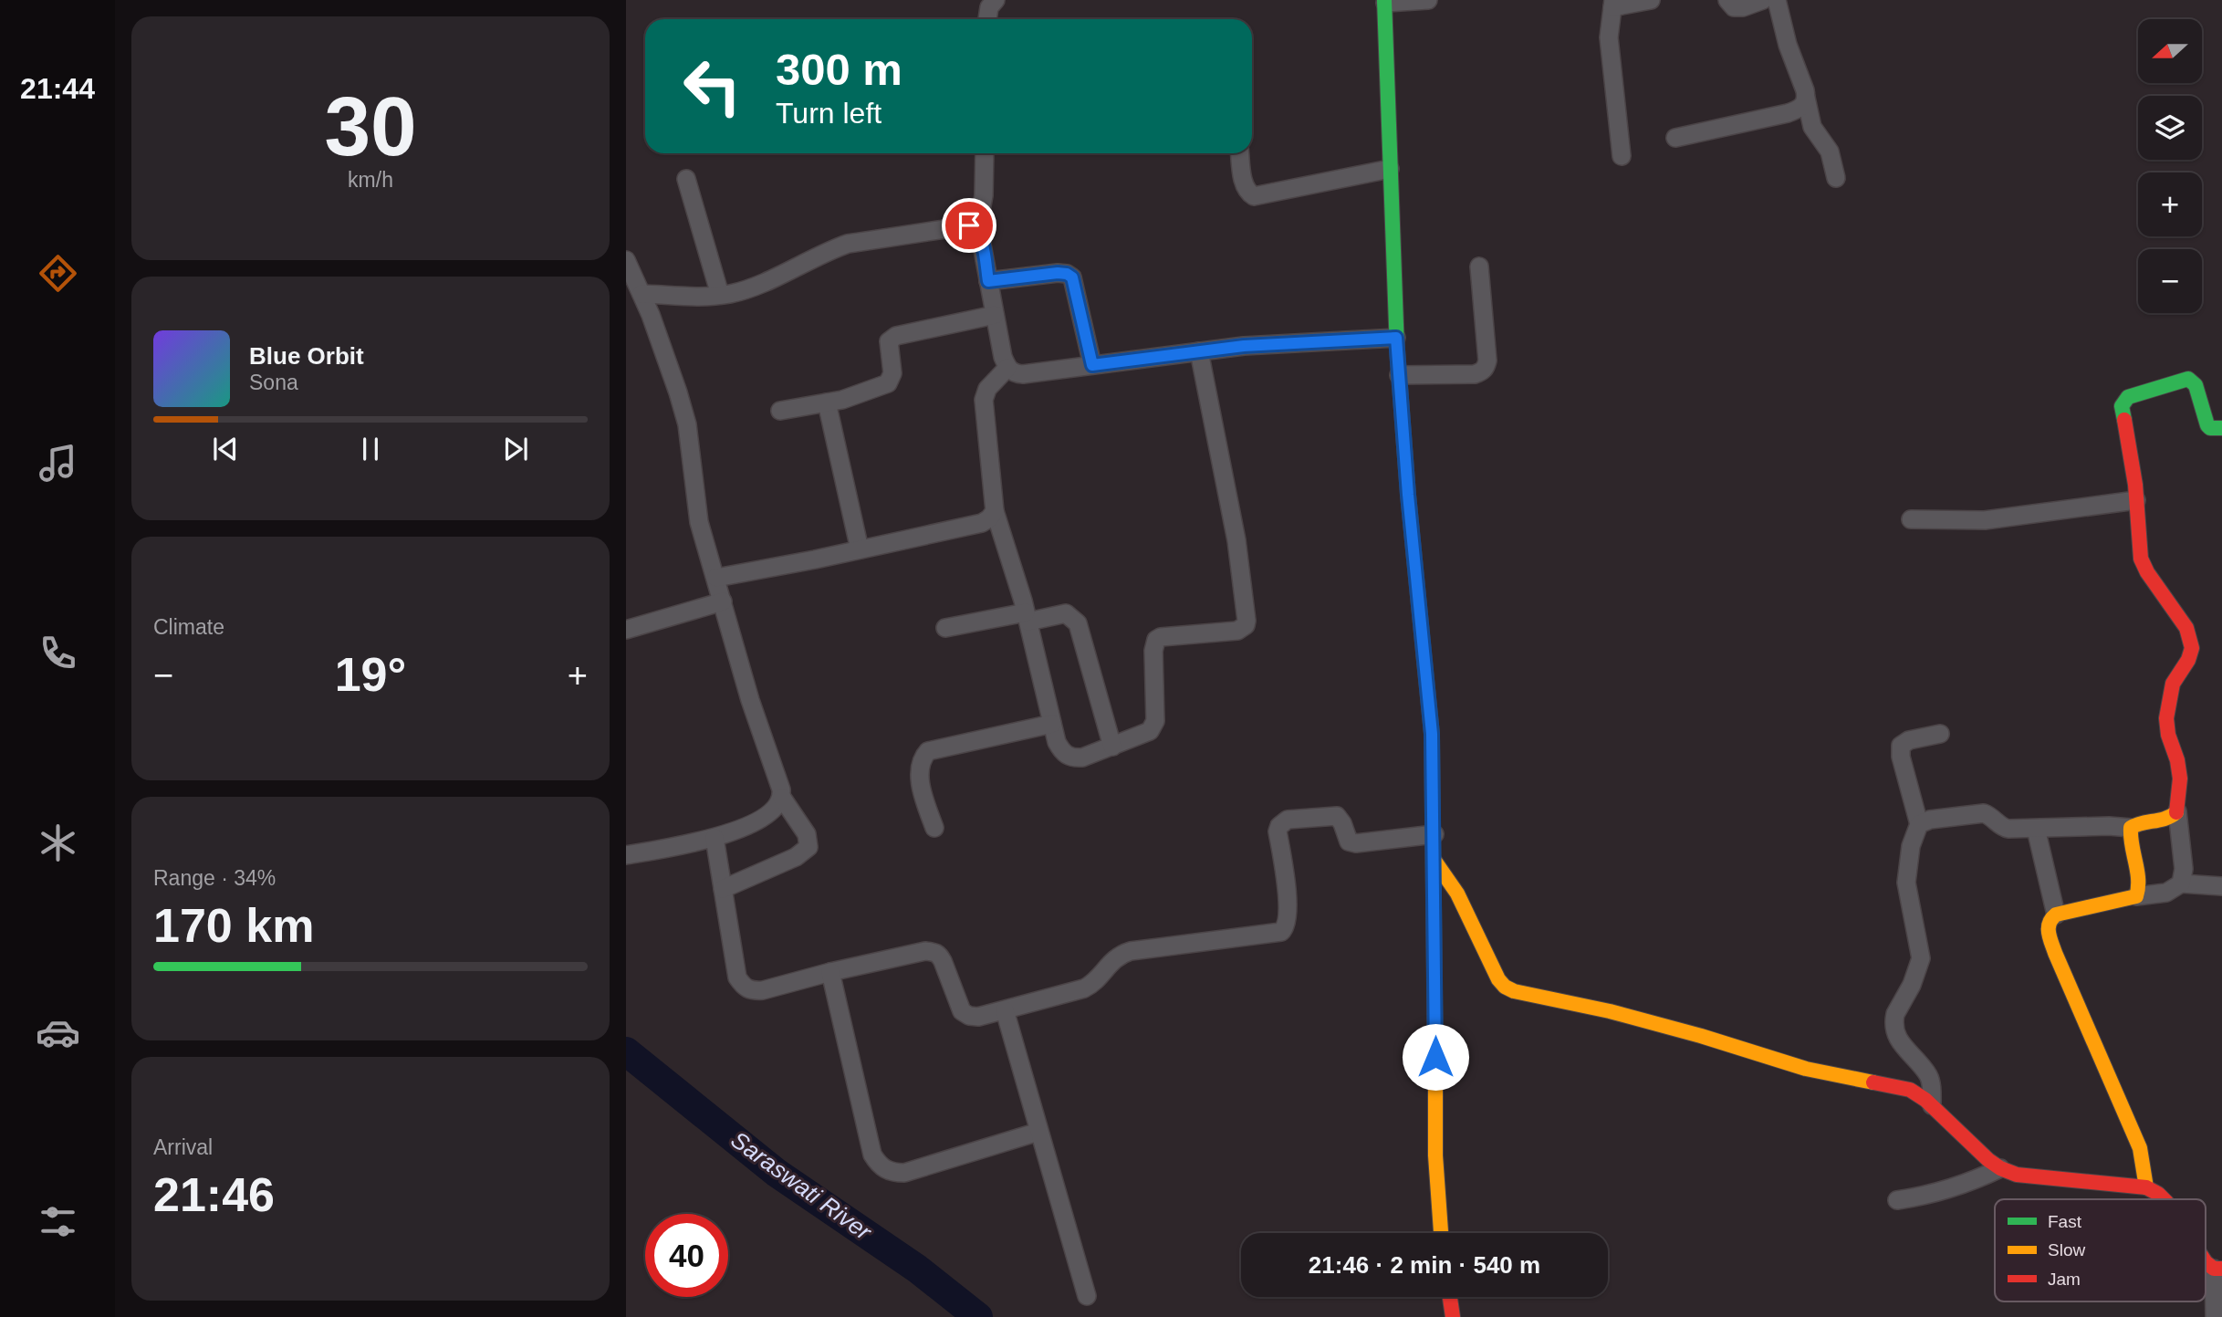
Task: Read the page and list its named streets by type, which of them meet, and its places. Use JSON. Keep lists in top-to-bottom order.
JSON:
{
  "water": ["Saraswati River"],
  "legend": ["Fast", "Slow", "Jam"],
  "north": "left",
  "page": {
    "tabs": "21:44",
    "tile": [
      ["30", "km/h"],
      "Climate",
      ["Range · 34%", "170 km"],
      ["Arrival", "21:46"]
    ],
    "map_buttons": ["+", "−"],
    "turn": ["300 m", "Turn left"],
    "song": ["Blue Orbit", "Sona"],
    "heat": ["−", "19°", "+"],
    "limit": "40",
    "trip": "21:46 · 2 min · 540 m"
  }
}
